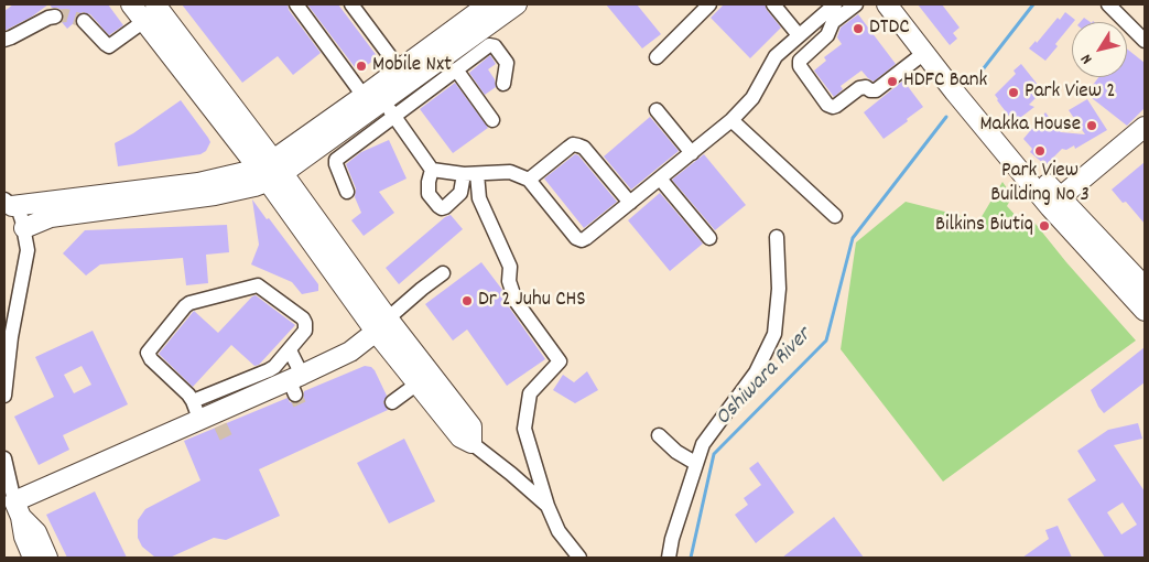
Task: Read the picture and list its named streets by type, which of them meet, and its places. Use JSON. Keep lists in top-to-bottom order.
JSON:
{
  "water": ["Oshiwara River"],
  "places": [
    "DTDC",
    "Mobile Nxt",
    "HDFC Bank",
    "Park View 2",
    "Makka House",
    "Park View Building No 3",
    "Bilkins Biutiq",
    "Dr 2 Juhu CHS"
  ],
  "north": "bottom left"
}
